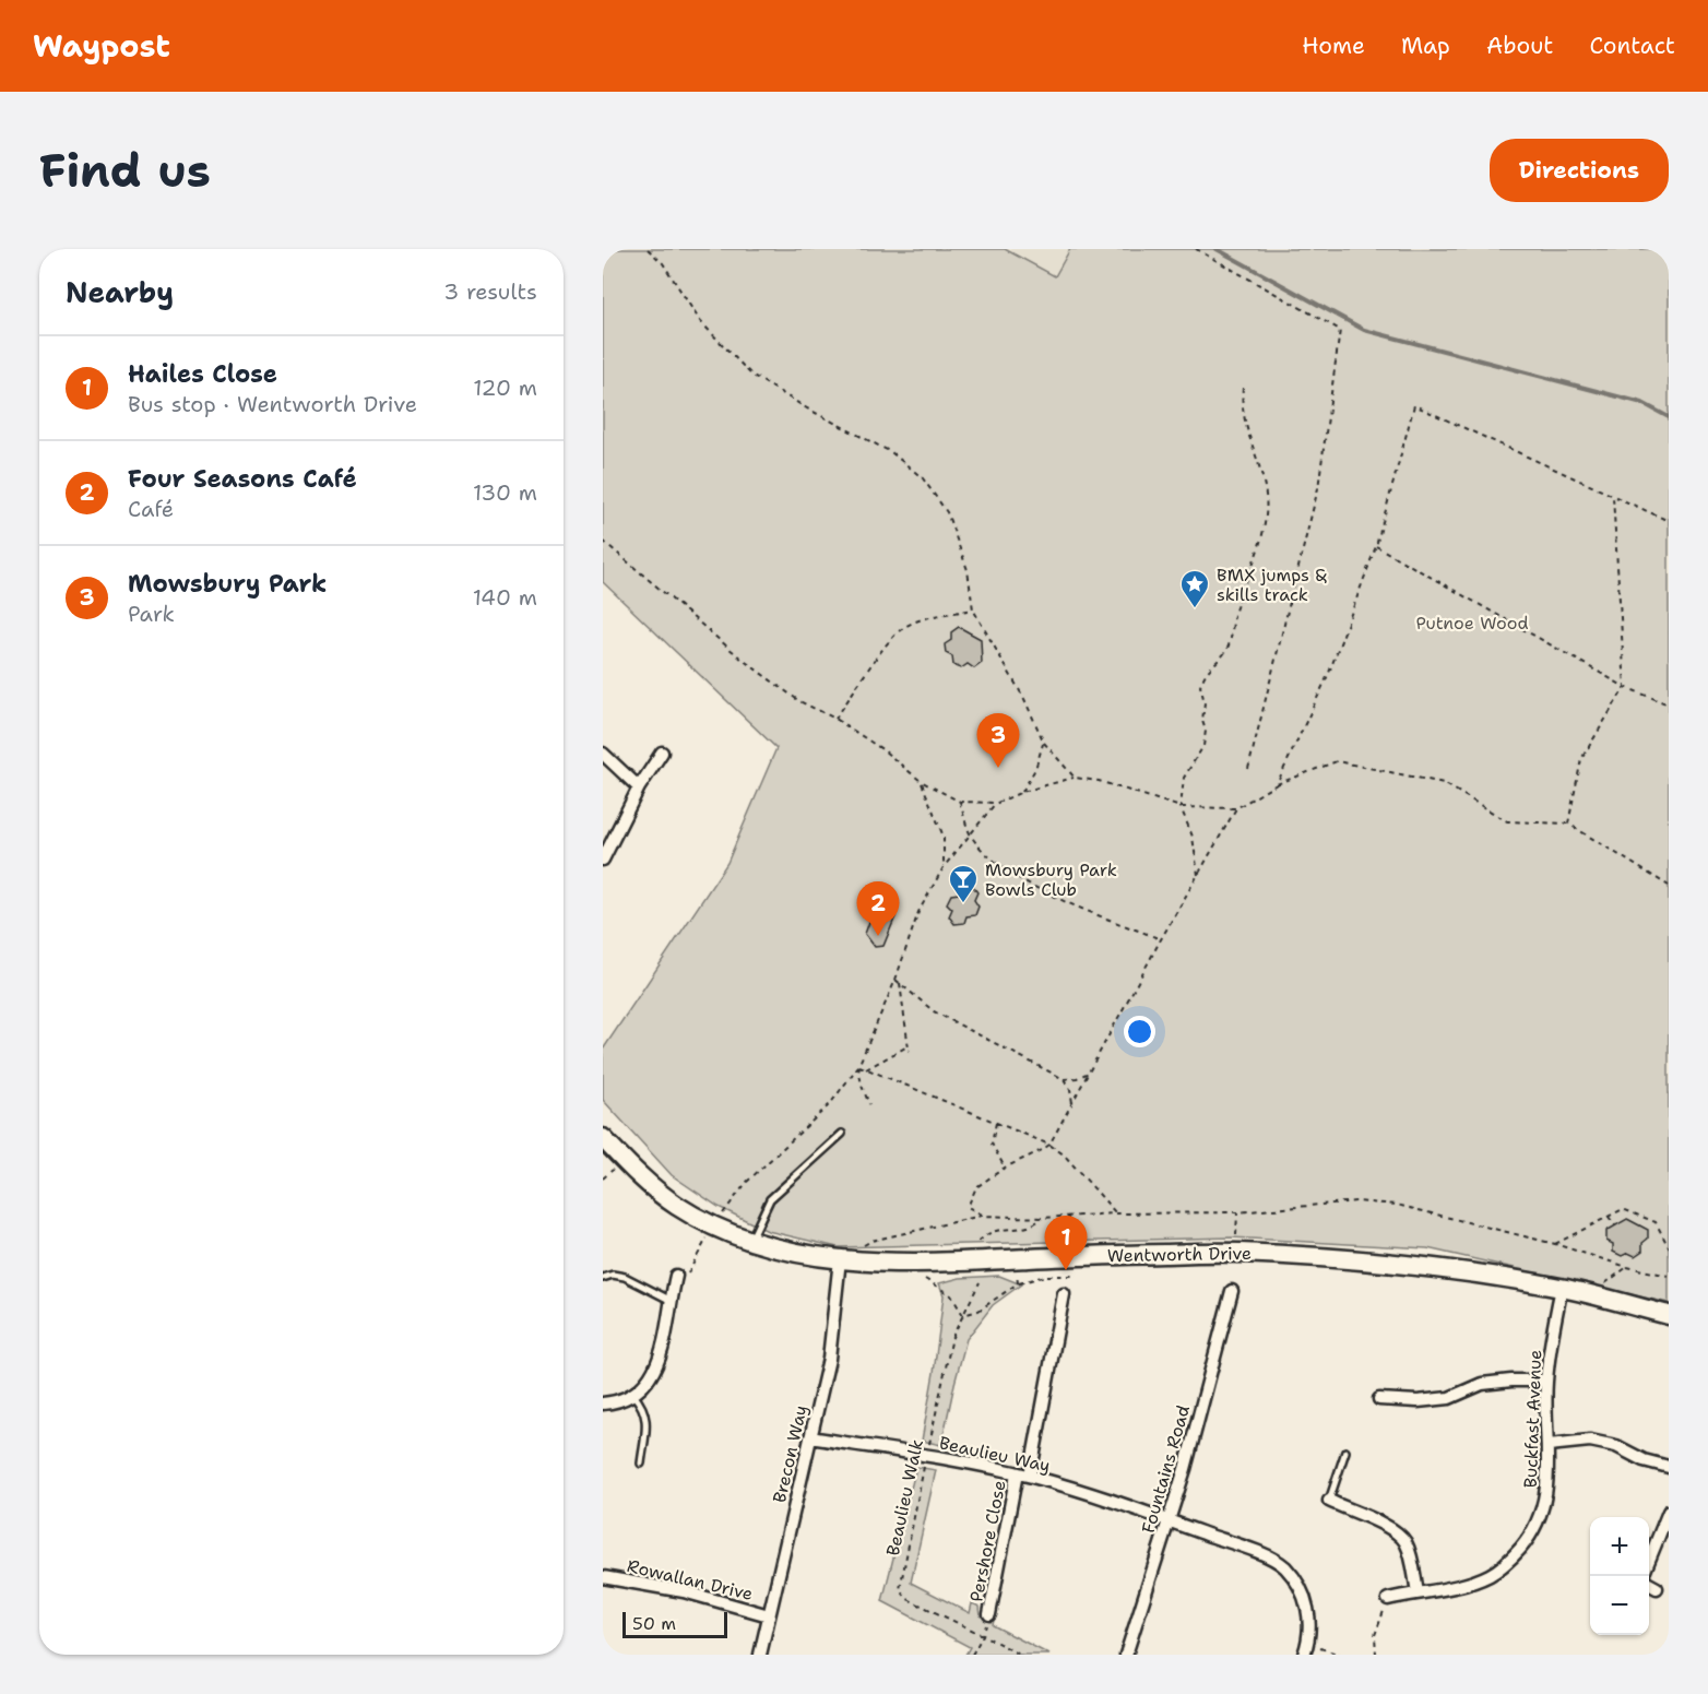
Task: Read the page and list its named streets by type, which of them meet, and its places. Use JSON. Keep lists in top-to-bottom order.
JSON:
{
  "streets": {
    "street": [
      "Wentworth Drive",
      "Buckfast Avenue",
      "Brecon Way",
      "Beaulieu Way",
      "Fountains Road",
      "Pershore Close",
      "Rowallan Drive"
    ],
    "path": ["Beaulieu Walk"]
  },
  "crossings": [
    ["Wentworth Drive", "Buckfast Avenue"],
    ["Wentworth Drive", "Brecon Way"],
    ["Brecon Way", "Beaulieu Way"],
    ["Brecon Way", "Rowallan Drive"],
    ["Beaulieu Way", "Fountains Road"],
    ["Beaulieu Way", "Beaulieu Walk"],
    ["Beaulieu Way", "Pershore Close"]
  ],
  "parks": ["Putnoe Wood"],
  "places": {
    "place": ["BMX jumps & skills track"],
    "bar": ["Mowsbury Park Bowls Club"]
  },
  "scale_bar": "50 m",
  "page": {
    "header": "Waypost",
    "nav": [
      "Home",
      "Map",
      "About",
      "Contact"
    ],
    "buttons": "Directions",
    "title": "Find us",
    "heading": ["Nearby", "3 results"],
    "list": [
      {
        "mark": "1",
        "name": "Hailes Close",
        "note": "Bus stop · Wentworth Drive",
        "value": "120 m"
      },
      {
        "mark": "2",
        "name": "Four Seasons Café",
        "note": "Café",
        "value": "130 m"
      },
      {
        "mark": "3",
        "name": "Mowsbury Park",
        "note": "Park",
        "value": "140 m"
      }
    ],
    "pins": ["3", "2", "1"],
    "map_buttons": ["+", "−"],
    "scale": "50 m"
  }
}
